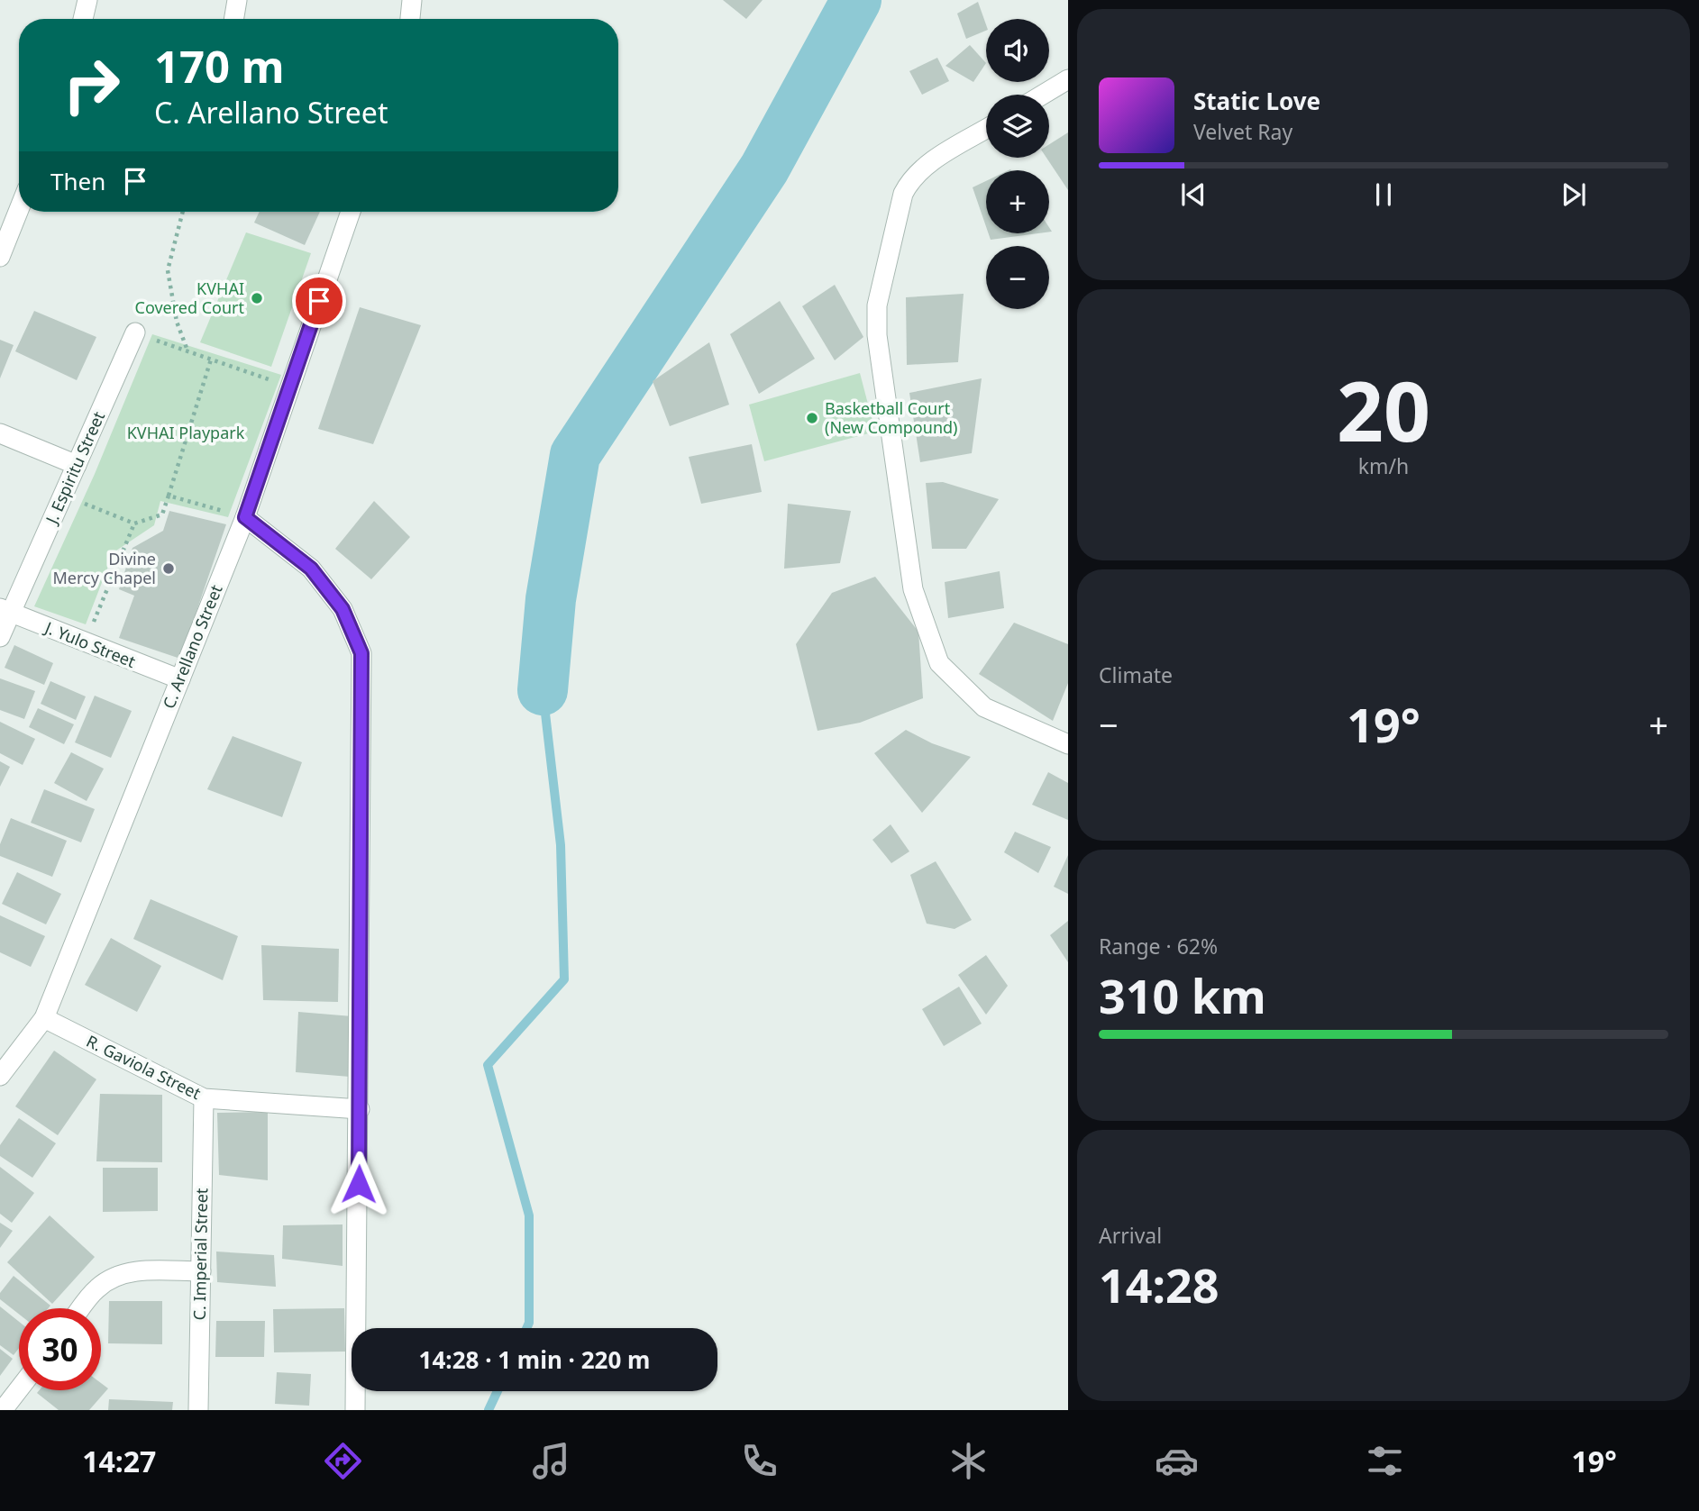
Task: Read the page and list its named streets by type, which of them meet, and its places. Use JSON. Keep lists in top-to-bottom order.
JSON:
{
  "streets": {
    "street": [
      "J. Espiritu Street",
      "J. Yulo Street",
      "C. Arellano Street",
      "R. Gaviola Street",
      "C. Imperial Street"
    ]
  },
  "crossings": [
    ["J. Espiritu Street", "J. Yulo Street"],
    ["J. Yulo Street", "C. Arellano Street"],
    ["C. Arellano Street", "R. Gaviola Street"],
    ["R. Gaviola Street", "C. Imperial Street"]
  ],
  "parks": ["KVHAI Playpark"],
  "places": ["KVHAI Covered Court", "Basketball Court (New Compound)", "Divine Mercy Chapel"],
  "page": {
    "map_buttons": ["+", "−"],
    "turn": ["170 m", "C. Arellano Street"],
    "song": ["Static Love", "Velvet Ray"],
    "then": "Then",
    "tile": [
      ["20", "km/h"],
      "Climate",
      ["Range · 62%", "310 km"],
      ["Arrival", "14:28"]
    ],
    "heat": ["−", "19°", "+"],
    "limit": "30",
    "trip": "14:28 · 1 min · 220 m",
    "tabs": ["14:27", "19°"]
  }
}
